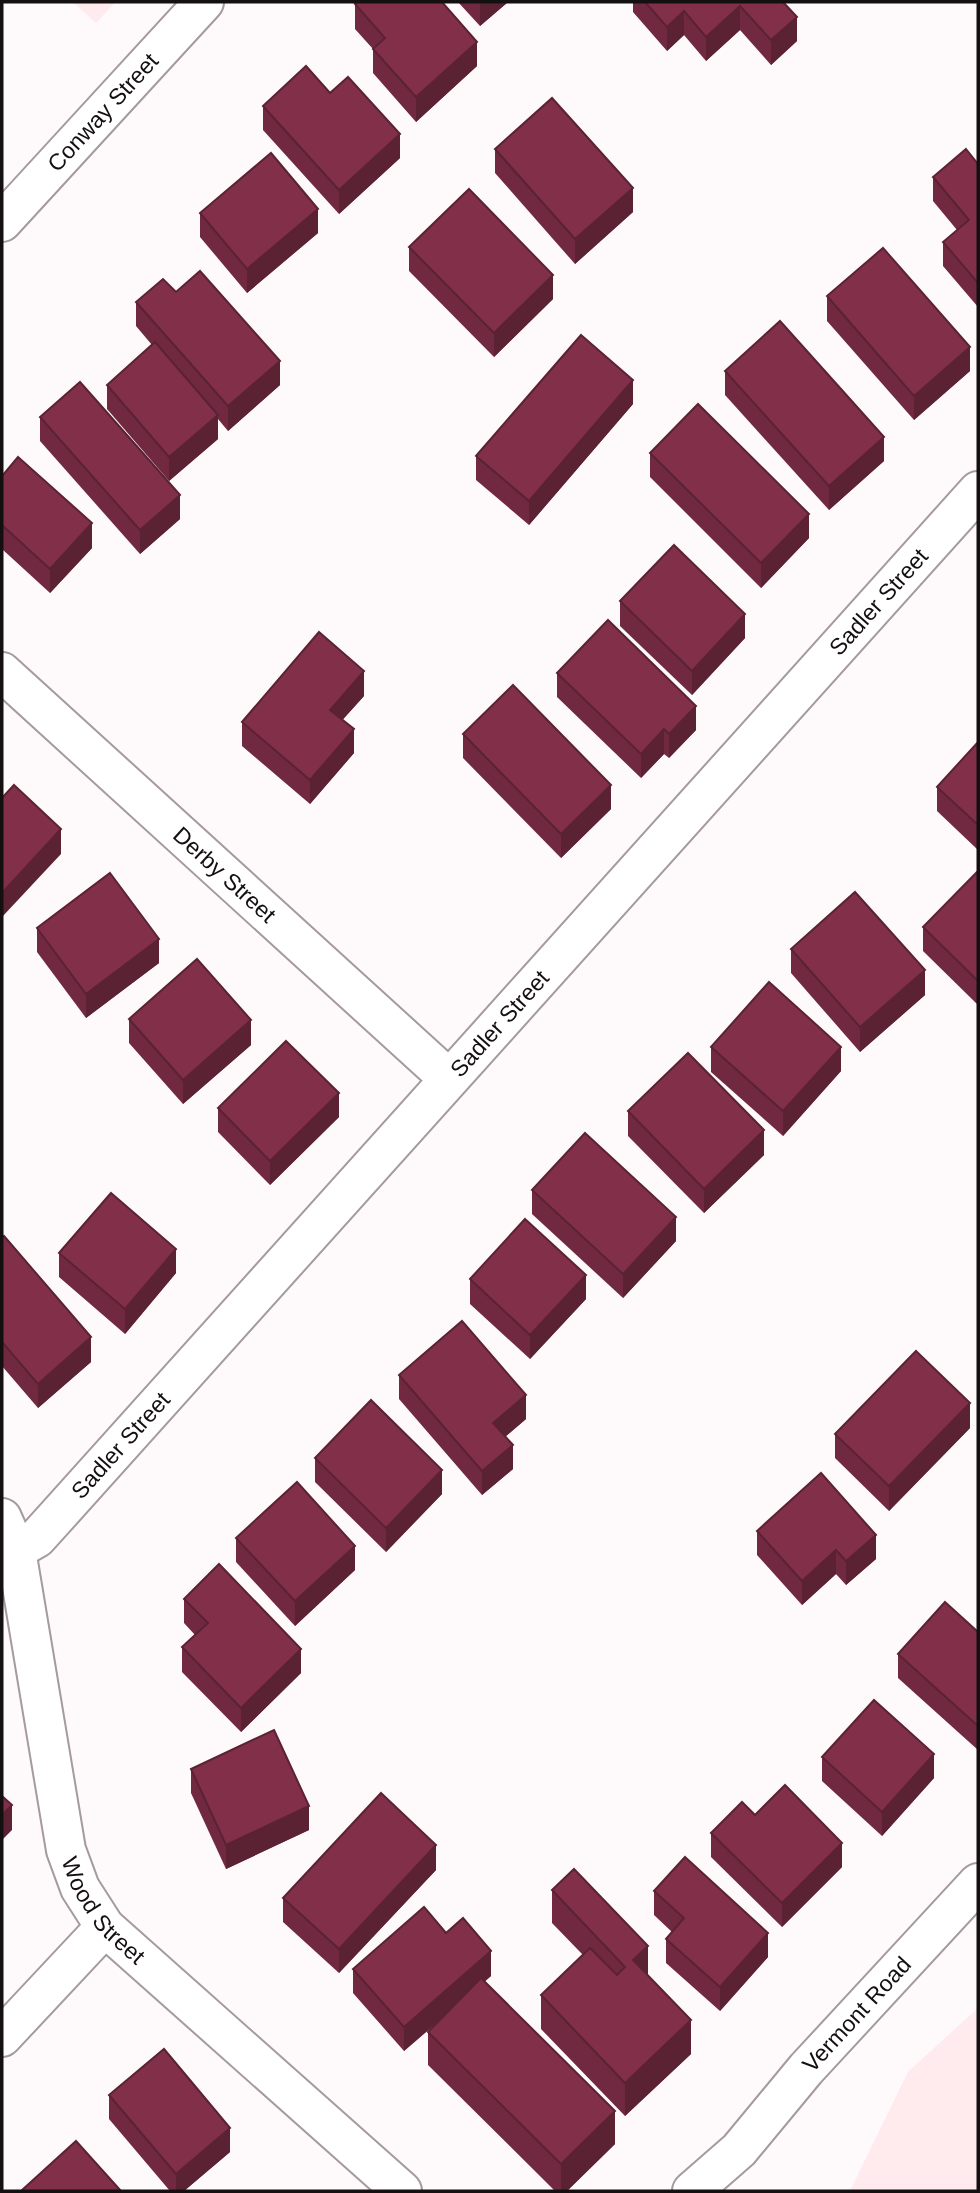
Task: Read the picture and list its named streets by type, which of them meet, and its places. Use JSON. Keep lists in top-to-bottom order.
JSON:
{
  "streets": {
    "street": [
      "Conway Street",
      "Sadler Street",
      "Derby Street",
      "Wood Street",
      "Vermont Road"
    ]
  },
  "crossings": [
    ["Sadler Street", "Derby Street"],
    ["Sadler Street", "Wood Street"]
  ]
}
